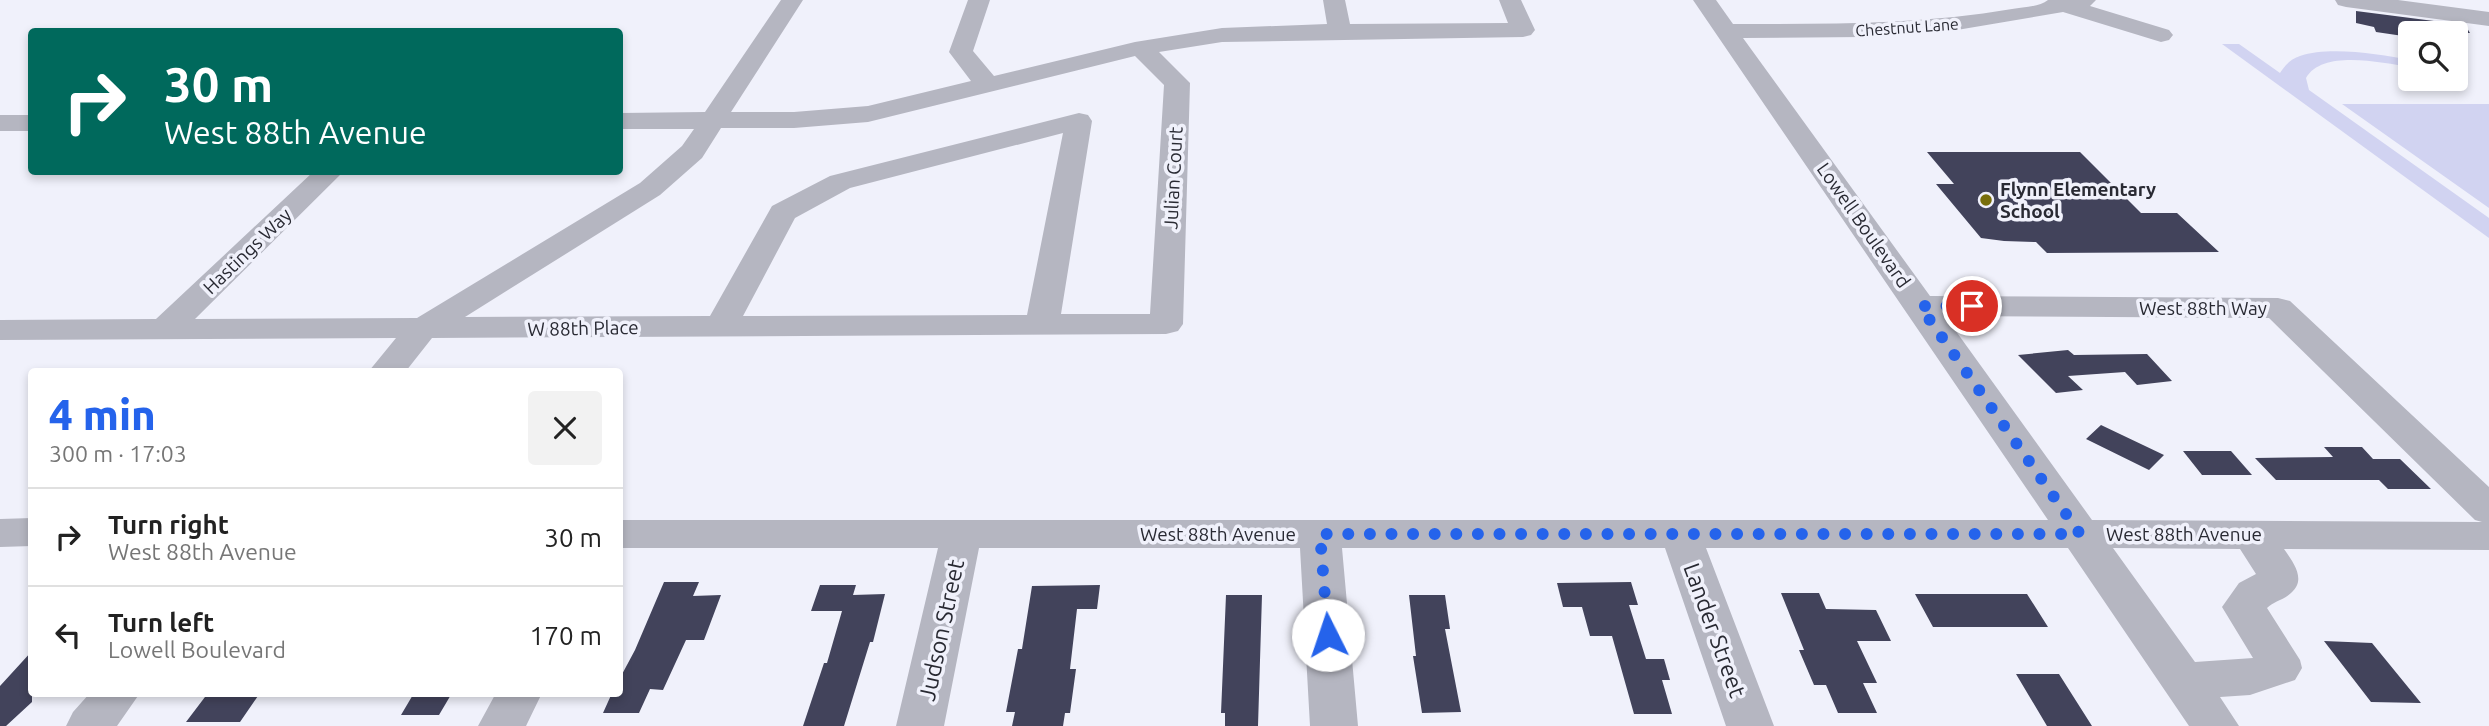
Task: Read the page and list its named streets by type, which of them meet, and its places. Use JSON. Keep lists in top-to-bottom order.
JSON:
{
  "streets": {
    "street": [
      "Chestnut Lane",
      "Julian Court",
      "Lowell Boulevard",
      "Hastings Way",
      "West 88th Way",
      "W 88th Place",
      "West 88th Avenue",
      "Judson Street",
      "Lander Street"
    ]
  },
  "crossings": [
    ["Chestnut Lane", "Lowell Boulevard"],
    ["Julian Court", "W 88th Place"],
    ["Lowell Boulevard", "West 88th Way"],
    ["Lowell Boulevard", "West 88th Avenue"],
    ["Hastings Way", "W 88th Place"],
    ["West 88th Avenue", "Judson Street"],
    ["West 88th Avenue", "Lander Street"]
  ],
  "places": ["Flynn Elementary School"],
  "page": {
    "turn": ["30 m", "West 88th Avenue"],
    "heading": ["4 min", "300 m · 17:03"],
    "list": [
      {
        "name": "Turn right",
        "note": "West 88th Avenue",
        "value": "30 m"
      },
      {
        "name": "Turn left",
        "note": "Lowell Boulevard",
        "value": "170 m"
      }
    ]
  }
}
